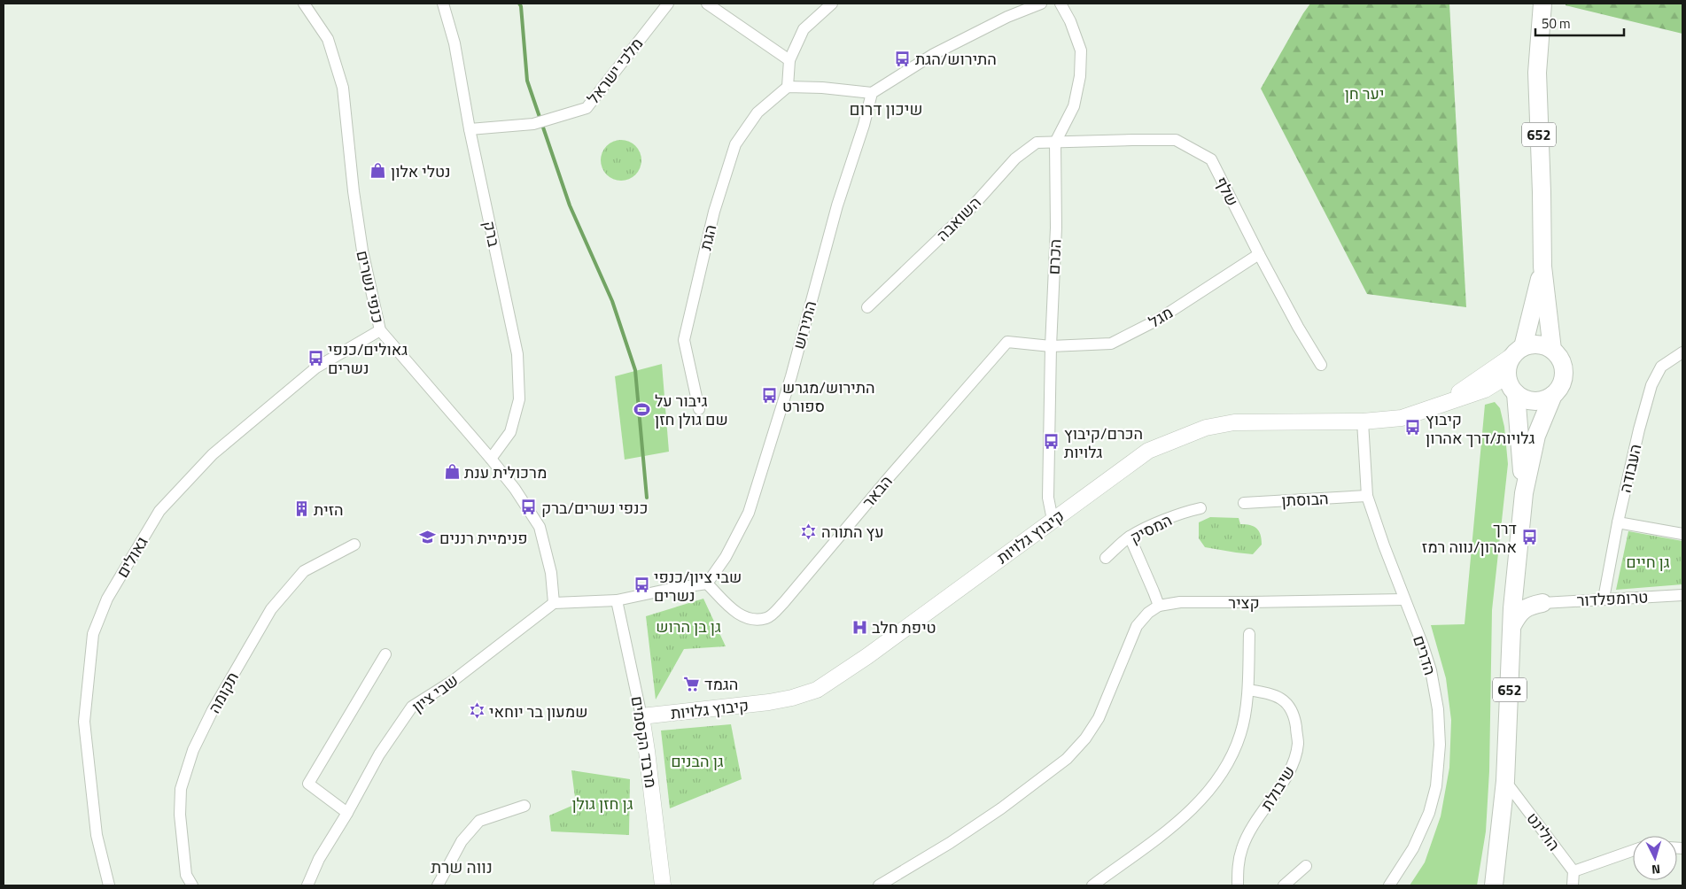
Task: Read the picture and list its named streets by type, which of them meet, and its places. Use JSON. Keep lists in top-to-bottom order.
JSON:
{
  "streets": {
    "main road": ["652"],
    "street": [
      "מלכי ישראל",
      "שלף",
      "השואבה",
      "ברק",
      "הגת",
      "הכרם",
      "כנפי נשרים",
      "מגל",
      "התירוש",
      "העבודה",
      "הבאר",
      "הבוסתן",
      "המסיק",
      "קיבוץ גלויות",
      "גאולים",
      "טרומפלדור",
      "קציר",
      "הדרים",
      "תקומה",
      "שבי ציון",
      "מרבד הקסמים",
      "שיבולת",
      "הולינט"
    ]
  },
  "crossings": [
    ["מלכי ישראל", "ברק"],
    ["652", "קיבוץ גלויות"],
    ["652", "הולינט"],
    ["שלף", "השואבה"],
    ["שלף", "הכרם"],
    ["שלף", "מגל"],
    ["השואבה", "הכרם"],
    ["ברק", "כנפי נשרים"],
    ["הכרם", "מגל"],
    ["הכרם", "הבאר"],
    ["הכרם", "קיבוץ גלויות"],
    ["כנפי נשרים", "גאולים"],
    ["כנפי נשרים", "שבי ציון"],
    ["מגל", "הבאר"],
    ["התירוש", "הבאר"],
    ["העבודה", "טרומפלדור"],
    ["הבוסתן", "הדרים"],
    ["קיבוץ גלויות", "הדרים"],
    ["קיבוץ גלויות", "מרבד הקסמים"],
    ["קציר", "הדרים"]
  ],
  "districts": ["שיכון דרום", "נווה שרת"],
  "parks": [
    "יער חן",
    "גן חיים",
    "גן בן הרוש",
    "גן הבנים",
    "גן חזן גולן"
  ],
  "places": {
    "bus stop": [
      "התירוש/הגת",
      "גאולים/כנפי נשרים",
      "התירוש/מגרש ספורט",
      "קיבוץ גלויות/דרך אהרון",
      "הכרם/קיבוץ גלויות",
      "כנפי נשרים/ברק",
      "דרך אהרון/נווה רמז",
      "שבי ציון/כנפי נשרים"
    ],
    "shop": ["נטלי אלון", "מרכולית ענת"],
    "sports": ["גיבור על שם גולן חזן"],
    "building": ["הזית"],
    "synagogue": ["עץ התורה", "שמעון בר יוחאי"],
    "school or university": ["פנימיית רננים"],
    "hospital": ["טיפת חלב"],
    "supermarket": ["הגמד"]
  },
  "scale_bar": "50 m",
  "north": "bottom"
}
